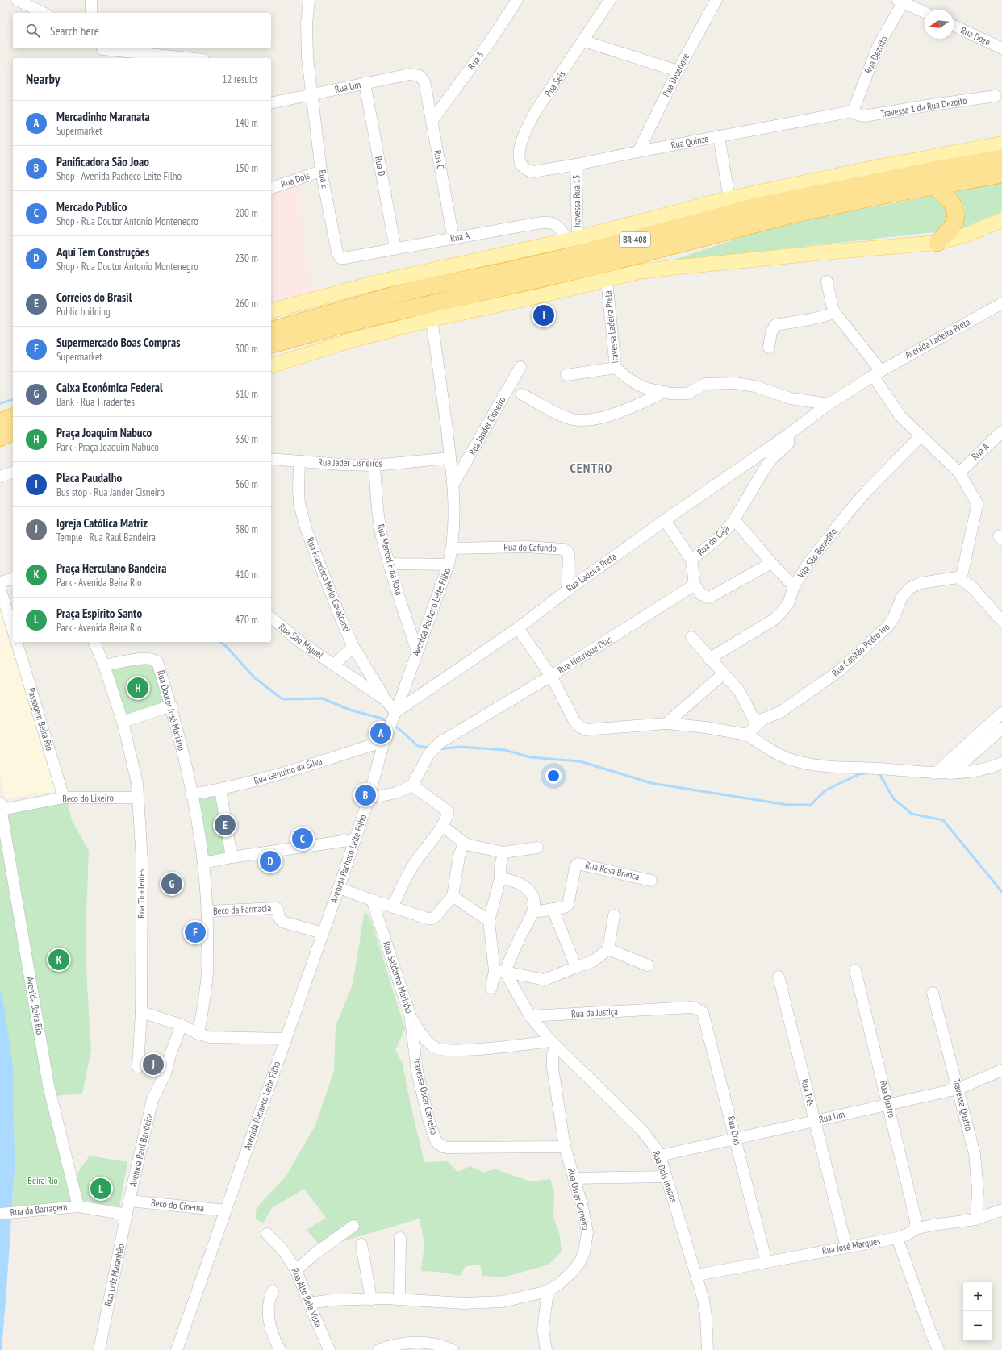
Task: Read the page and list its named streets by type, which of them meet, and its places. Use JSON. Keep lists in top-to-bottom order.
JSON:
{
  "streets": {
    "highway": ["BR-408"],
    "street": [
      "Rua Doze",
      "Rua Dezoito",
      "Rua 3",
      "Rua Dezenove",
      "Rua Seis",
      "Rua Um",
      "Travessa 1 da Rua Dezoito",
      "Rua Quinze",
      "Rua C",
      "Rua D",
      "Rua E",
      "Rua Dois",
      "Travessa Rua 15",
      "Rua A",
      "Travessa Ladeira Preta",
      "Avenida Ladeira Preta",
      "Rua Jander Cisneiro",
      "Rua Jader Cisneiros",
      "Rua do Cajá",
      "Rua do Cafundo",
      "Vila São Benedito",
      "Rua Manoel F da Rosa",
      "Rua Ladeira Preta",
      "Rua Francisco Melo Cavalcanti",
      "Avenida Pacheco Leite Filho",
      "Rua São Miguel",
      "Rua Capitão Pedro Ivo",
      "Rua Henrique Dias",
      "Rua Doutor José Mariano",
      "Passagem Beira Rio",
      "Rua Genuino da Silva",
      "Beco do Lixeiro",
      "Rua Rosa Branca",
      "Rua Tiradentes",
      "Beco da Farmacia",
      "Rua Saldanha Marinho",
      "Avenida Beira Rio",
      "Rua da Justiça",
      "Rua Três",
      "Travessa Oscar Carneiro",
      "Rua Quatro",
      "Travessa Quatro",
      "Avenida Raul Bandeira",
      "Rua Dois Irmãos",
      "Rua Oscar Carneiro",
      "Beco do Cinema",
      "Rua da Barragem",
      "Rua José Marques",
      "Rua Luiz Maranhão",
      "Rua Alto Bela Vista"
    ]
  },
  "crossings": [
    ["Rua Dezoito", "Travessa 1 da Rua Dezoito"],
    ["Rua Dezoito", "Rua Quinze"],
    ["Rua 3", "Rua C"],
    ["Rua Dezenove", "Rua Quinze"],
    ["Rua Seis", "Rua Quinze"],
    ["Rua Um", "Rua C"],
    ["Rua Um", "Rua D"],
    ["Rua Um", "Rua E"],
    ["Rua Um", "Rua Dois"],
    ["Rua Um", "Rua Três"],
    ["Rua Um", "Rua Quatro"],
    ["Rua Um", "Travessa Quatro"],
    ["Rua Um", "Rua Dois Irmãos"],
    ["Travessa 1 da Rua Dezoito", "Rua Quinze"],
    ["Rua Quinze", "Travessa Rua 15"],
    ["Rua C", "Rua A"],
    ["Rua D", "Rua A"],
    ["Rua E", "Rua Dois"],
    ["Rua E", "Rua A"],
    ["Rua Dois", "Rua da Justiça"],
    ["Rua Dois", "Rua José Marques"],
    ["Travessa Rua 15", "Rua A"],
    ["Travessa Ladeira Preta", "Rua Ladeira Preta"],
    ["Rua Jander Cisneiro", "Avenida Pacheco Leite Filho"],
    ["Rua Jader Cisneiros", "Rua Manoel F da Rosa"],
    ["Rua Jader Cisneiros", "Rua Francisco Melo Cavalcanti"],
    ["Rua Jader Cisneiros", "Avenida Pacheco Leite Filho"],
    ["Rua do Cafundo", "Rua Ladeira Preta"],
    ["Rua do Cafundo", "Avenida Pacheco Leite Filho"],
    ["Rua Manoel F da Rosa", "Avenida Pacheco Leite Filho"],
    ["Rua Ladeira Preta", "Avenida Pacheco Leite Filho"],
    ["Rua Ladeira Preta", "Rua São Miguel"],
    ["Rua Francisco Melo Cavalcanti", "Rua São Miguel"],
    ["Avenida Pacheco Leite Filho", "Rua São Miguel"],
    ["Avenida Pacheco Leite Filho", "Rua Genuino da Silva"],
    ["Avenida Pacheco Leite Filho", "Beco da Farmacia"],
    ["Avenida Pacheco Leite Filho", "Beco do Cinema"],
    ["Rua Doutor José Mariano", "Rua Genuino da Silva"],
    ["Rua Doutor José Mariano", "Rua Tiradentes"],
    ["Rua Doutor José Mariano", "Beco da Farmacia"],
    ["Passagem Beira Rio", "Beco do Lixeiro"],
    ["Beco do Lixeiro", "Rua Tiradentes"],
    ["Beco do Lixeiro", "Avenida Beira Rio"],
    ["Rua Saldanha Marinho", "Travessa Oscar Carneiro"],
    ["Rua Saldanha Marinho", "Rua Dois Irmãos"],
    ["Rua Saldanha Marinho", "Rua Oscar Carneiro"],
    ["Avenida Beira Rio", "Rua da Barragem"],
    ["Rua Três", "Rua José Marques"],
    ["Travessa Oscar Carneiro", "Rua Oscar Carneiro"],
    ["Rua Quatro", "Rua José Marques"],
    ["Travessa Quatro", "Rua José Marques"],
    ["Avenida Raul Bandeira", "Beco do Cinema"],
    ["Avenida Raul Bandeira", "Rua Luiz Maranhão"],
    ["Rua Dois Irmãos", "Rua Oscar Carneiro"],
    ["Rua Dois Irmãos", "Rua José Marques"],
    ["Rua Oscar Carneiro", "Rua Alto Bela Vista"],
    ["Beco do Cinema", "Rua Luiz Maranhão"],
    ["Rua da Barragem", "Rua Luiz Maranhão"]
  ],
  "districts": ["CENTRO"],
  "parks": ["Beira Rio"],
  "north": "left",
  "page": {
    "search": "Search here",
    "heading": ["Nearby", "12 results"],
    "list": [
      {
        "mark": "A",
        "name": "Mercadinho Maranata",
        "note": "Supermarket",
        "value": "140 m"
      },
      {
        "mark": "B",
        "name": "Panificadora São Joao",
        "note": "Shop · Avenida Pacheco Leite Filho",
        "value": "150 m"
      },
      {
        "mark": "C",
        "name": "Mercado Publico",
        "note": "Shop · Rua Doutor Antonio Montenegro",
        "value": "200 m"
      },
      {
        "mark": "D",
        "name": "Aqui Tem Construções",
        "note": "Shop · Rua Doutor Antonio Montenegro",
        "value": "230 m"
      },
      {
        "mark": "E",
        "name": "Correios do Brasil",
        "note": "Public building",
        "value": "260 m"
      },
      {
        "mark": "F",
        "name": "Supermercado Boas Compras",
        "note": "Supermarket",
        "value": "300 m"
      },
      {
        "mark": "G",
        "name": "Caixa Econômica Federal",
        "note": "Bank · Rua Tiradentes",
        "value": "310 m"
      },
      {
        "mark": "H",
        "name": "Praça Joaquim Nabuco",
        "note": "Park · Praça Joaquim Nabuco",
        "value": "330 m"
      },
      {
        "mark": "I",
        "name": "Placa Paudalho",
        "note": "Bus stop · Rua Jander Cisneiro",
        "value": "360 m"
      },
      {
        "mark": "J",
        "name": "Igreja Católica Matriz",
        "note": "Temple · Rua Raul Bandeira",
        "value": "380 m"
      },
      {
        "mark": "K",
        "name": "Praça Herculano Bandeira",
        "note": "Park · Avenida Beira Rio",
        "value": "410 m"
      },
      {
        "mark": "L",
        "name": "Praça Espírito Santo",
        "note": "Park · Avenida Beira Rio",
        "value": "470 m"
      }
    ],
    "pins": [
      "I",
      "H",
      "A",
      "B",
      "E",
      "C",
      "D",
      "G",
      "F",
      "K",
      "J",
      "L"
    ],
    "map_buttons": ["+", "−"]
  }
}
